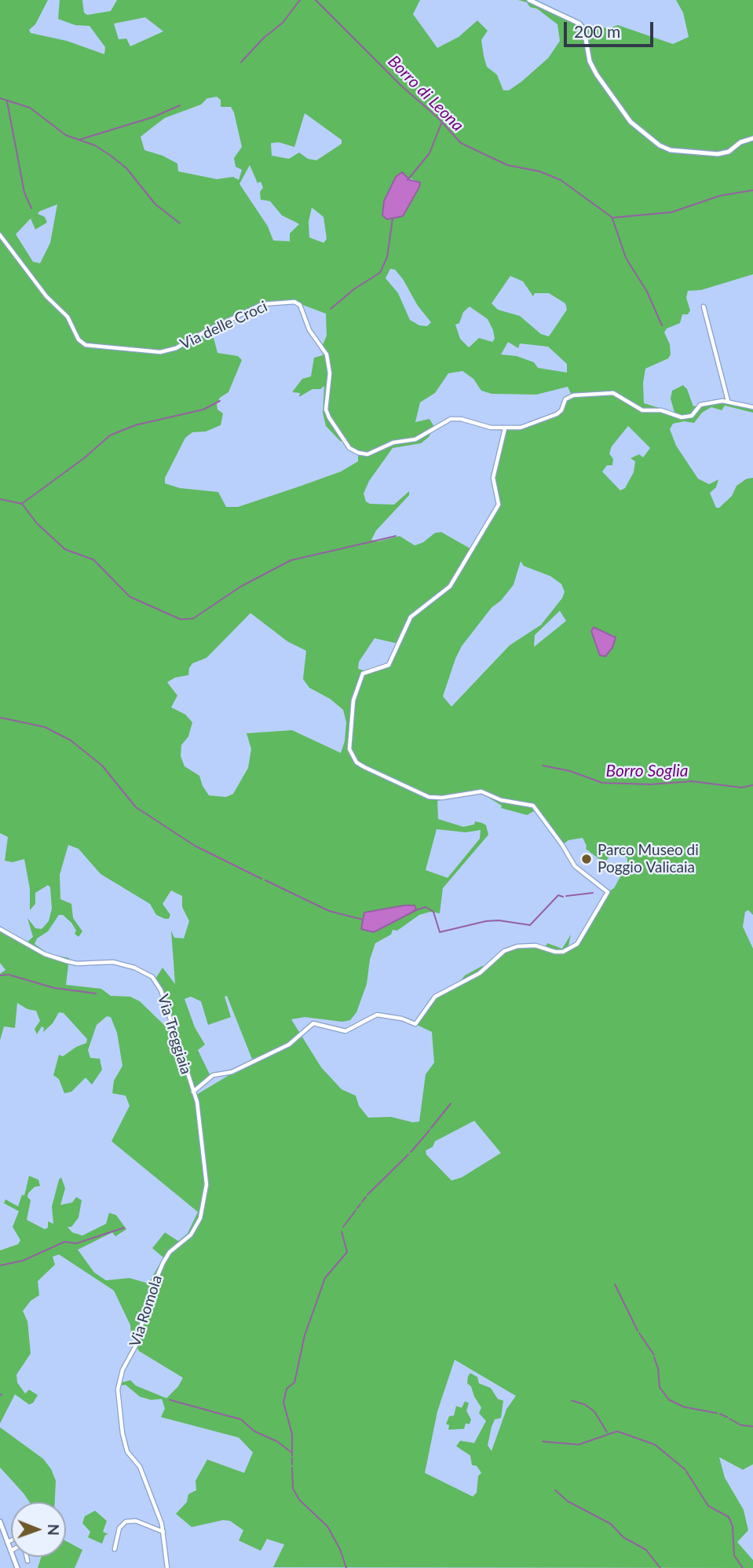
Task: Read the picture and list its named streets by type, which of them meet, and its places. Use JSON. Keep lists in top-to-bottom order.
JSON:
{
  "streets": {
    "street": ["Via delle Croci", "Via Treggiaia", "Via Romola"]
  },
  "crossings": [
    ["Via Treggiaia", "Via Romola"]
  ],
  "water": ["Borro di Leona", "Borro Soglia"],
  "places": ["Parco Museo di Poggio Valicaia"],
  "scale_bar": "200 m",
  "north": "right"
}
